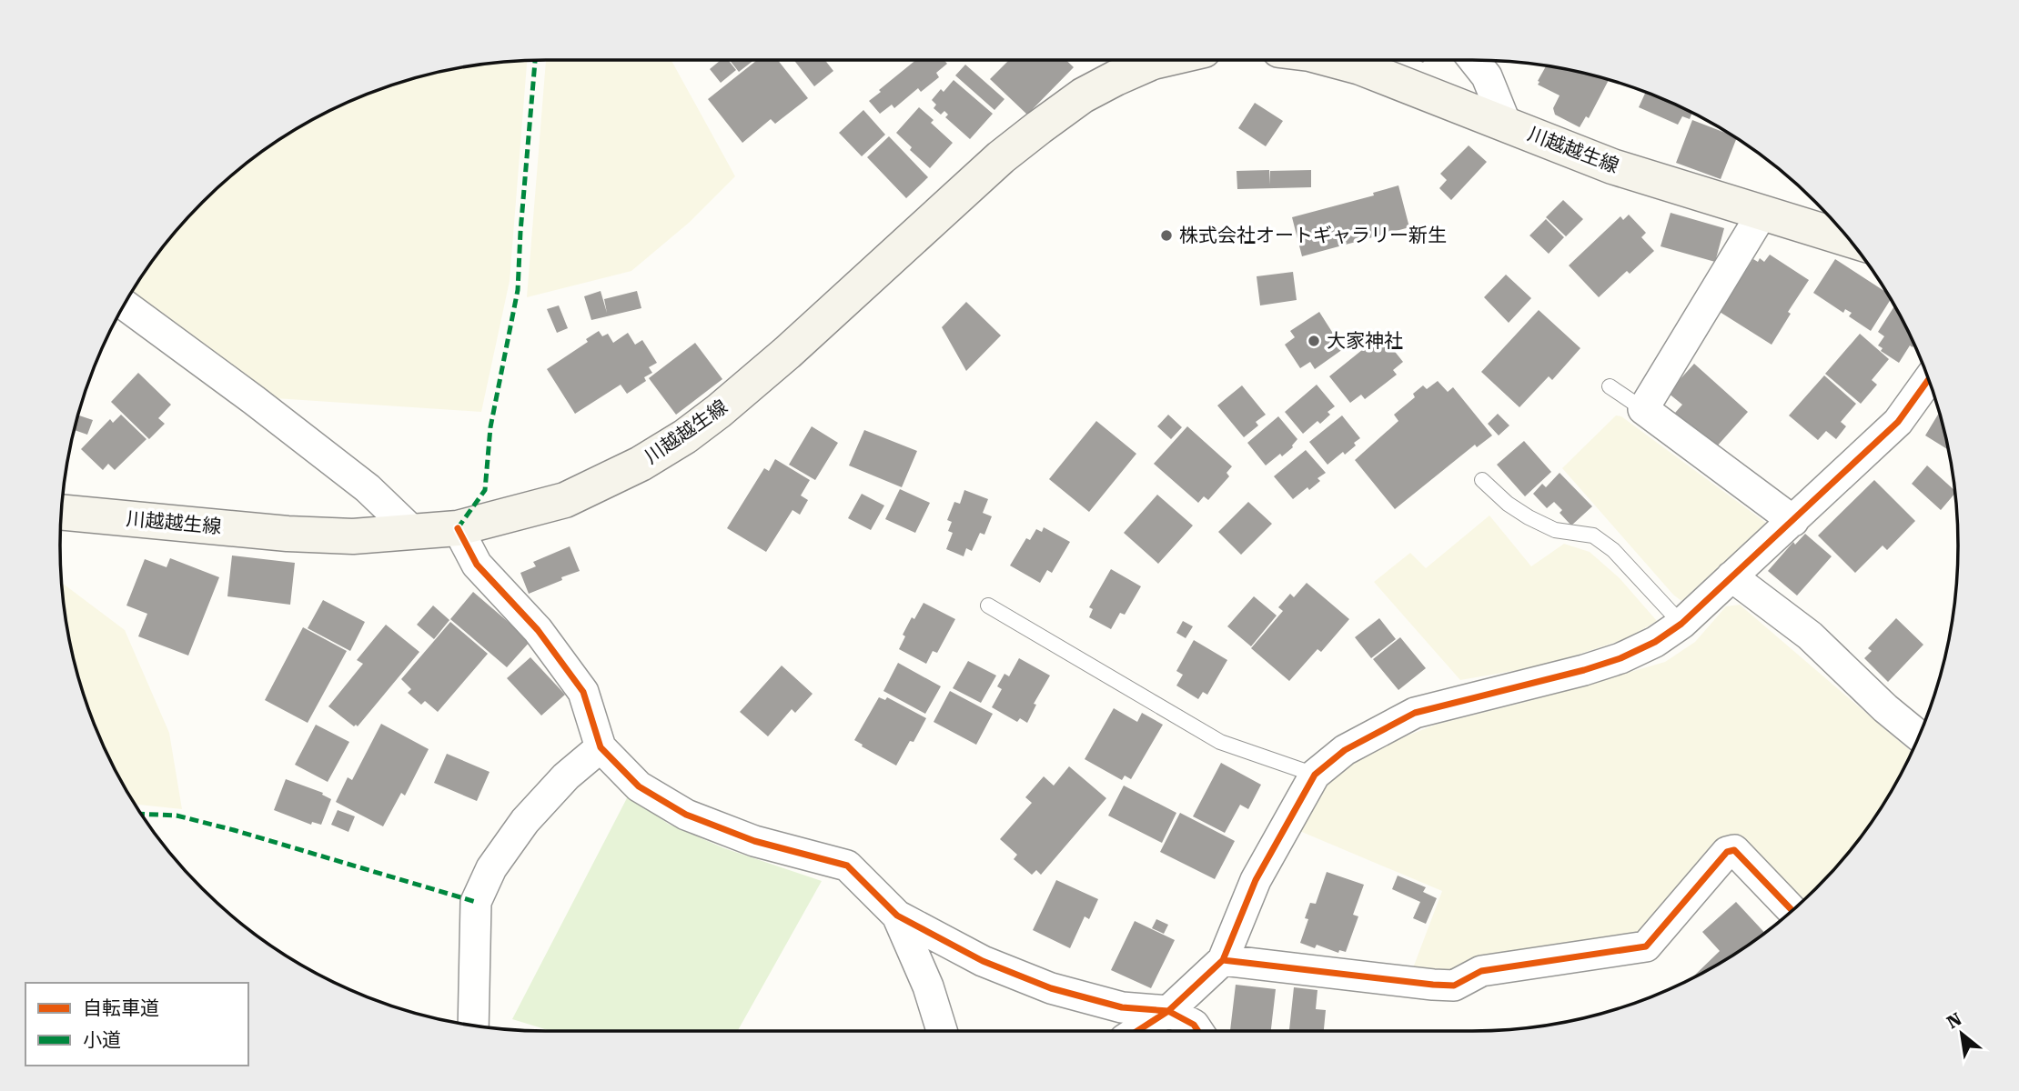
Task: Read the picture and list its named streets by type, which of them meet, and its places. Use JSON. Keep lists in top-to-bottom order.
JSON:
{
  "streets": {
    "main road": ["川越越生線"]
  },
  "places": ["株式会社オートギャラリー新生", "大家神社"],
  "legend": ["自転車道", "小道"],
  "north": "top left"
}
